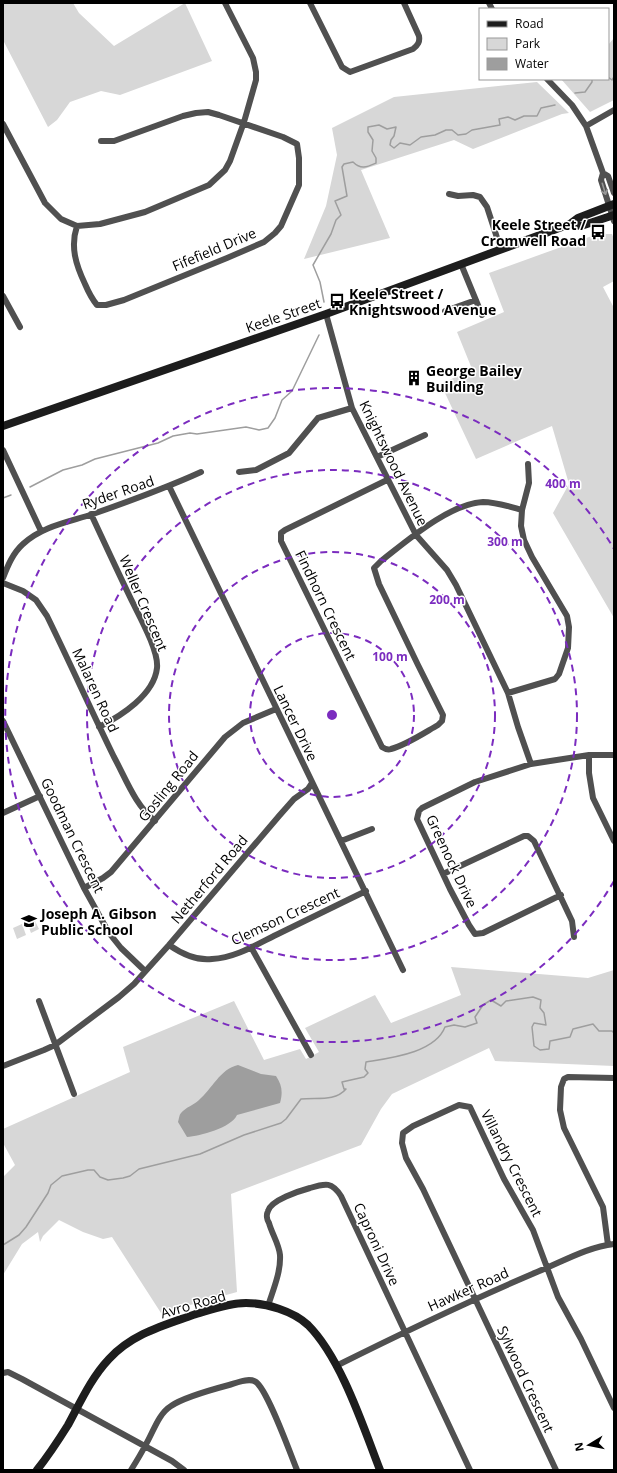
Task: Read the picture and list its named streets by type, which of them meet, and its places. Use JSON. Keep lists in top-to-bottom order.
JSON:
{
  "streets": {
    "main road": ["Keele Street", "Avro Road"],
    "street": [
      "Fifefield Drive",
      "Knightswood Avenue",
      "Ryder Road",
      "Weller Crescent",
      "Findhorn Crescent",
      "Malaren Road",
      "Lancer Drive",
      "Gosling Road",
      "Goodman Crescent",
      "Greenock Drive",
      "Netherford Road",
      "Clemson Crescent",
      "Villandry Crescent",
      "Caproni Drive",
      "Hawker Road",
      "Sylwood Crescent"
    ]
  },
  "crossings": [
    ["Keele Street", "Knightswood Avenue"],
    ["Knightswood Avenue", "Findhorn Crescent"],
    ["Knightswood Avenue", "Greenock Drive"],
    ["Ryder Road", "Weller Crescent"],
    ["Ryder Road", "Lancer Drive"],
    ["Weller Crescent", "Malaren Road"],
    ["Malaren Road", "Gosling Road"],
    ["Lancer Drive", "Gosling Road"],
    ["Lancer Drive", "Netherford Road"],
    ["Lancer Drive", "Clemson Crescent"],
    ["Gosling Road", "Goodman Crescent"],
    ["Goodman Crescent", "Netherford Road"],
    ["Netherford Road", "Clemson Crescent"],
    ["Villandry Crescent", "Hawker Road"],
    ["Villandry Crescent", "Sylwood Crescent"],
    ["Caproni Drive", "Hawker Road"],
    ["Caproni Drive", "Avro Road"],
    ["Hawker Road", "Avro Road"],
    ["Hawker Road", "Sylwood Crescent"]
  ],
  "places": {
    "bus stop": ["Keele Street / Cromwell Road", "Keele Street / Knightswood Avenue"],
    "building": ["George Bailey Building"],
    "school or university": ["Joseph A. Gibson Public School"]
  },
  "legend": ["Road", "Park", "Water"],
  "north": "left",
  "rings": [
    "400 m",
    "300 m",
    "200 m",
    "100 m"
  ]
}
